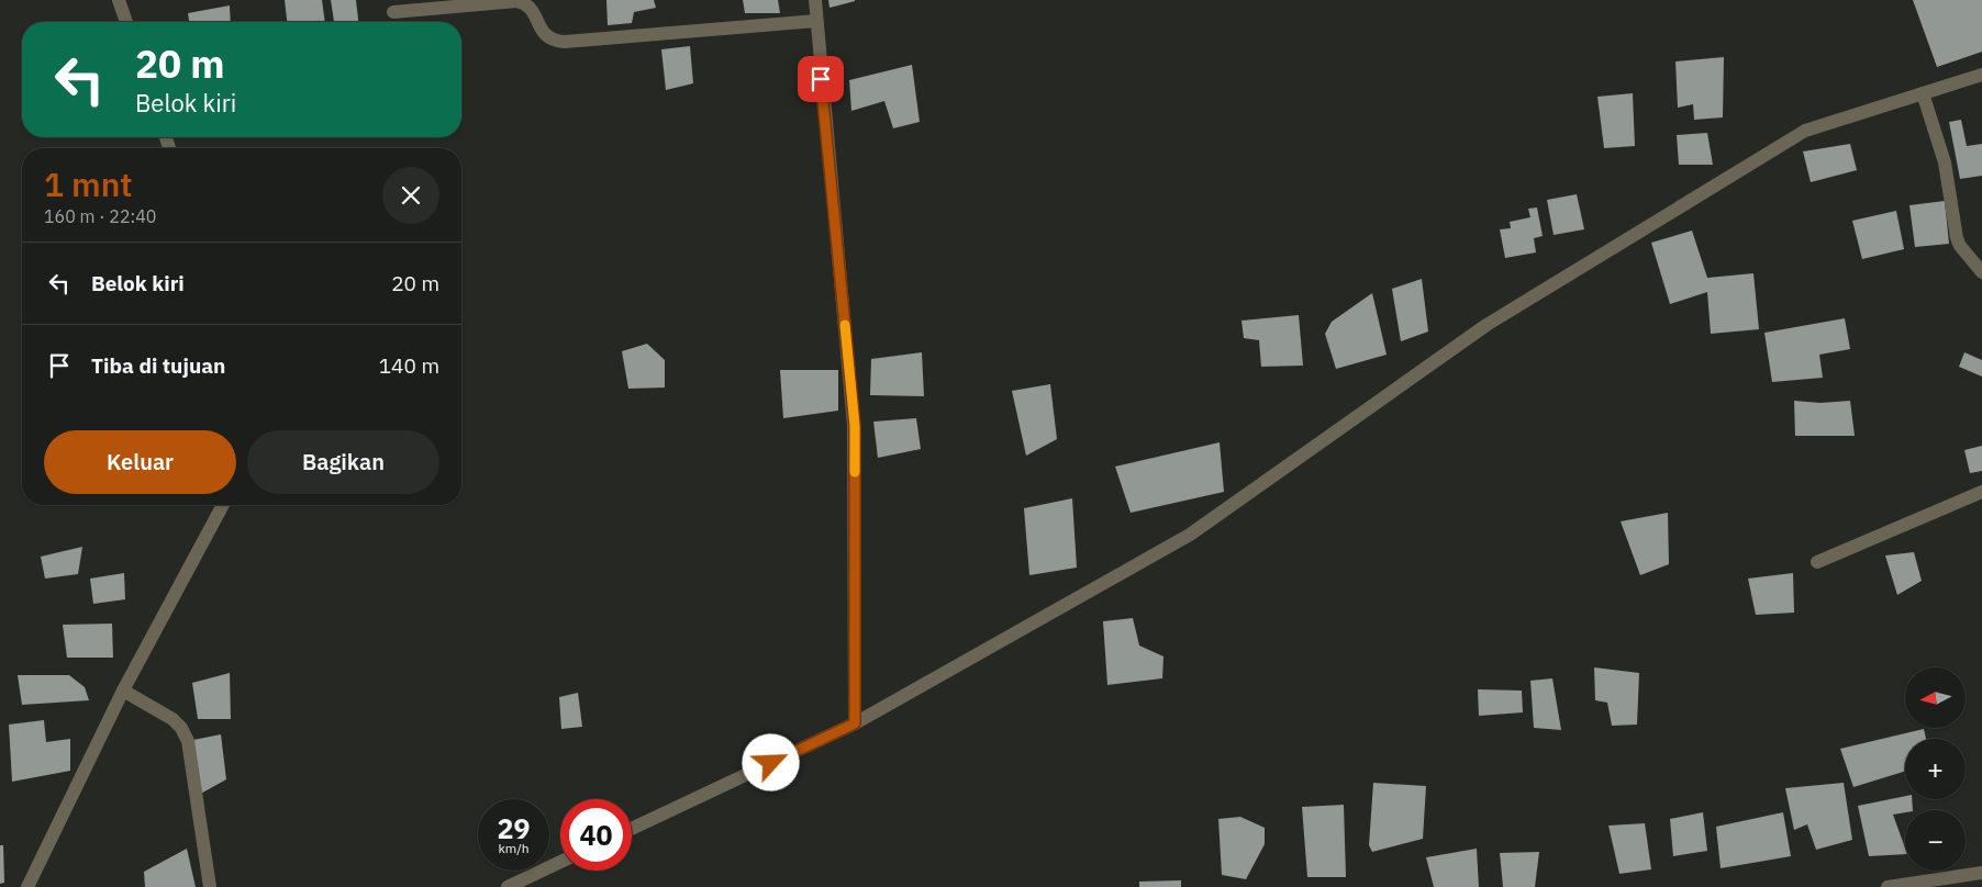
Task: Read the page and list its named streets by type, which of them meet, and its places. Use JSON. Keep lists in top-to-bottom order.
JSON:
{
  "north": "left",
  "page": {
    "turn": ["20 m", "Belok kiri"],
    "heading": ["1 mnt", "160 m · 22:40"],
    "list": [
      {
        "name": "Belok kiri",
        "value": "20 m"
      },
      {
        "name": "Tiba di tujuan",
        "value": "140 m"
      }
    ],
    "buttons": ["Keluar", "Bagikan"],
    "map_buttons": ["+", "−"],
    "speed": "29 km/h",
    "limit": "40"
  }
}
